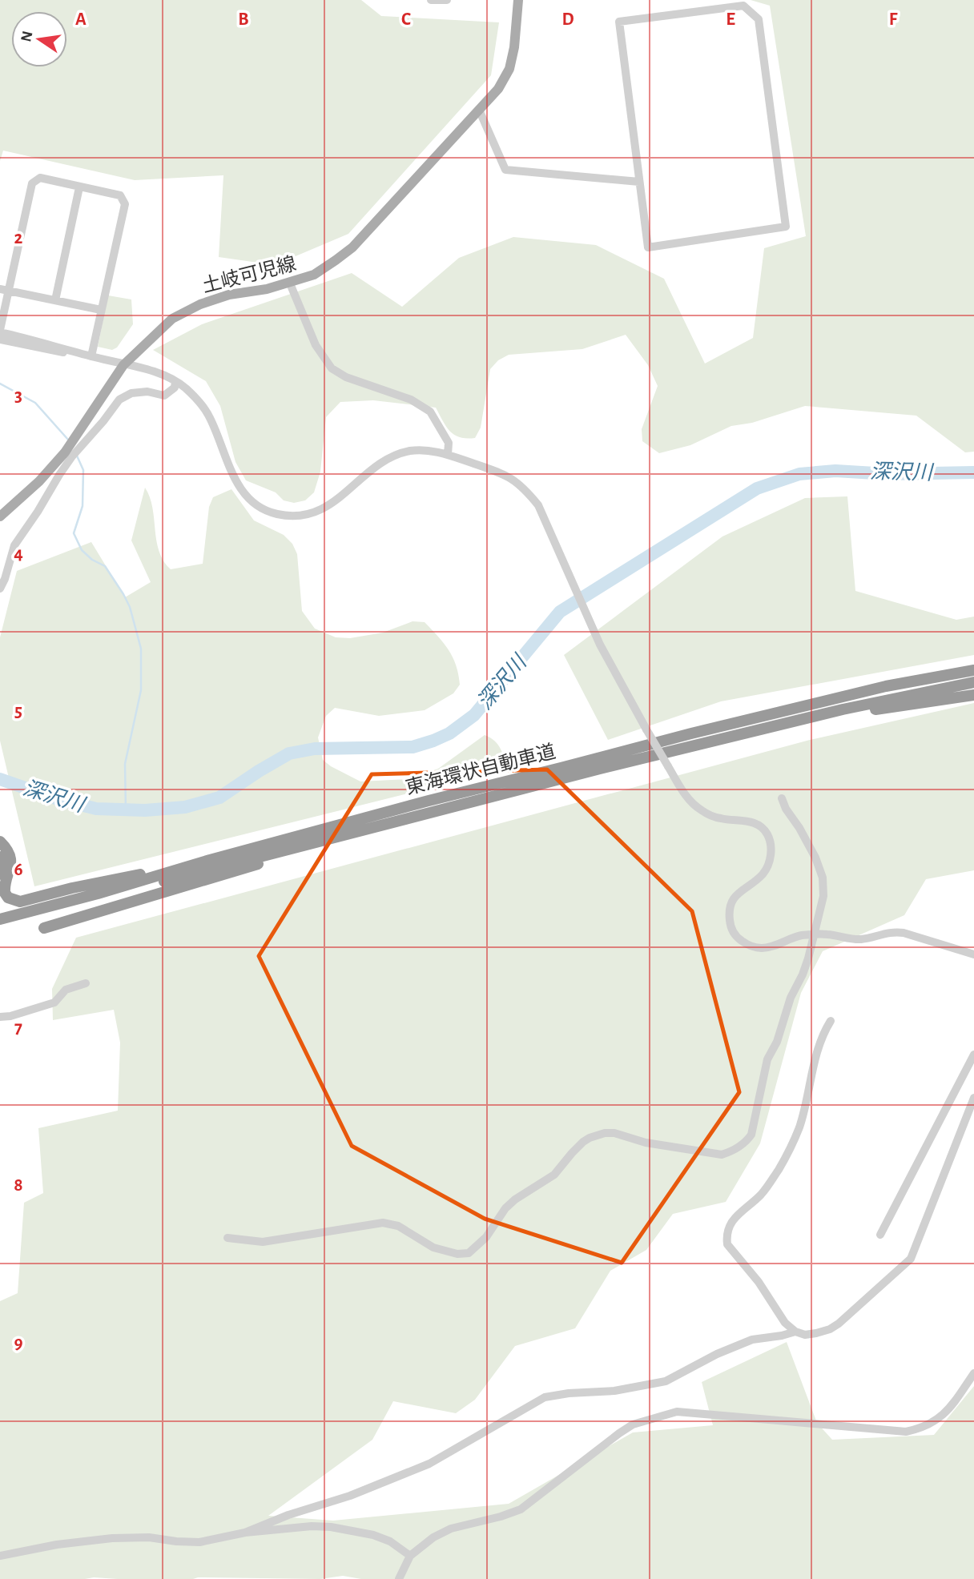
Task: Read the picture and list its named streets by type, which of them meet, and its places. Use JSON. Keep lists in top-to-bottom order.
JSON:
{
  "streets": {
    "highway": ["東海環状自動車道"],
    "main road": ["土岐可児線"]
  },
  "water": ["深沢川"],
  "north": "left",
  "grid": {
    "columns": [
      "A",
      "B",
      "C",
      "D",
      "E",
      "F"
    ],
    "rows": [
      "2",
      "3",
      "4",
      "5",
      "6",
      "7",
      "8",
      "9"
    ]
  }
}
